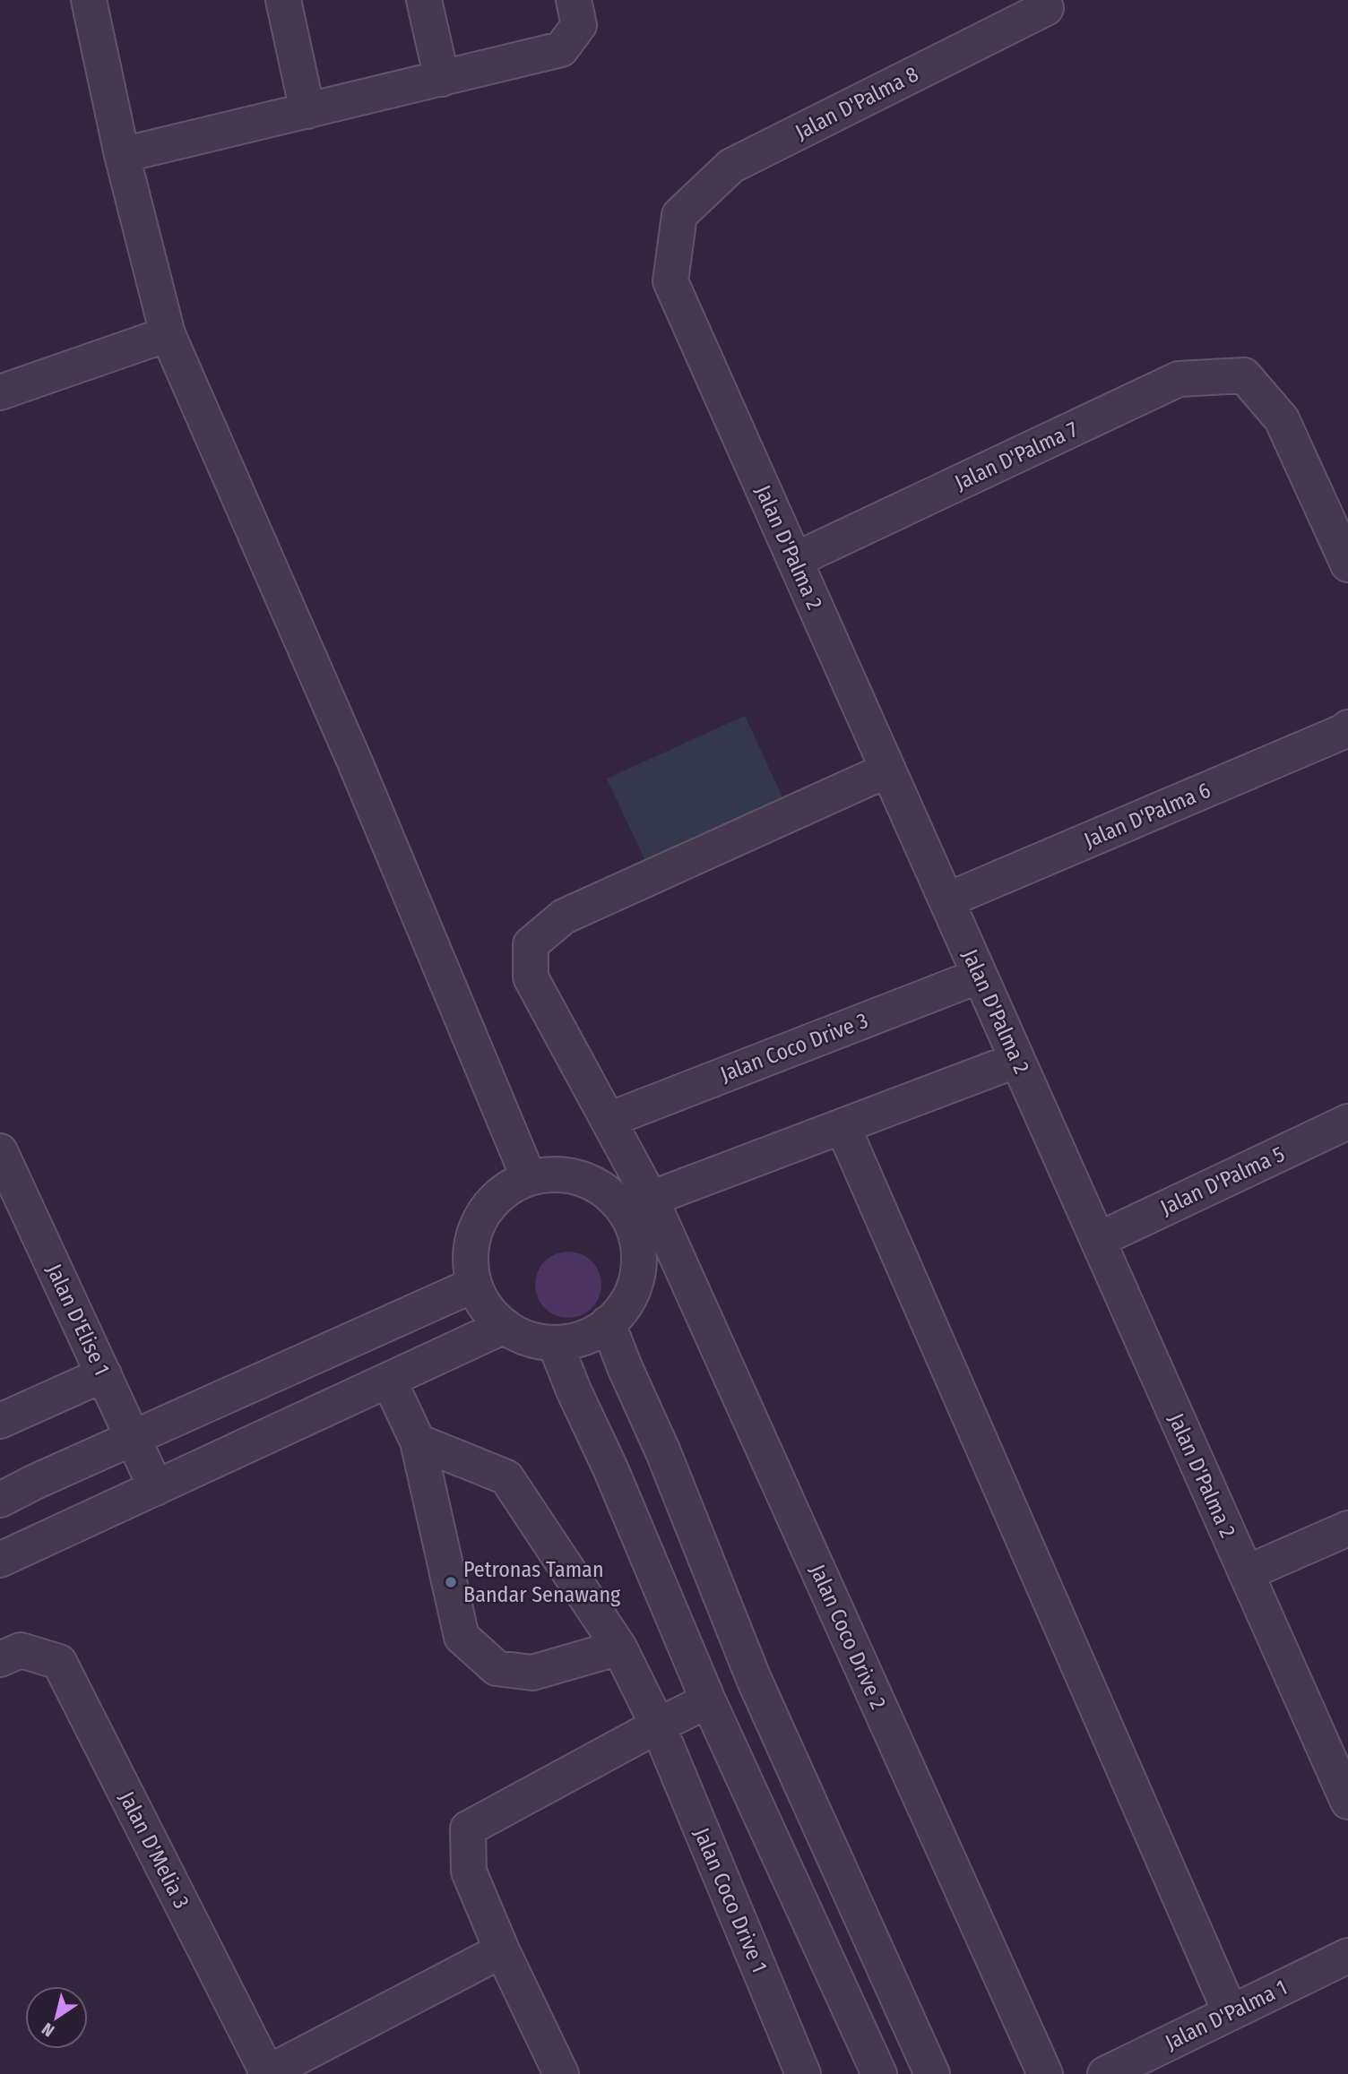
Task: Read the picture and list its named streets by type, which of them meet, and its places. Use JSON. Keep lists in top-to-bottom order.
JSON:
{
  "streets": {
    "street": [
      "Jalan D'Palma 8",
      "Jalan D'Palma 7",
      "Jalan D'Palma 2",
      "Jalan D'Palma 6",
      "Jalan Coco Drive 3",
      "Jalan D'Palma 5",
      "Jalan D'Elise 1",
      "Jalan Coco Drive 2",
      "Jalan D'Melia 3",
      "Jalan Coco Drive 1",
      "Jalan D'Palma 1"
    ]
  },
  "crossings": [
    ["Jalan D'Palma 8", "Jalan D'Palma 2"],
    ["Jalan D'Palma 7", "Jalan D'Palma 2"],
    ["Jalan D'Palma 2", "Jalan D'Palma 6"],
    ["Jalan D'Palma 2", "Jalan Coco Drive 3"],
    ["Jalan D'Palma 2", "Jalan D'Palma 5"]
  ],
  "places": ["Petronas Taman Bandar Senawang"],
  "north": "bottom left"
}
